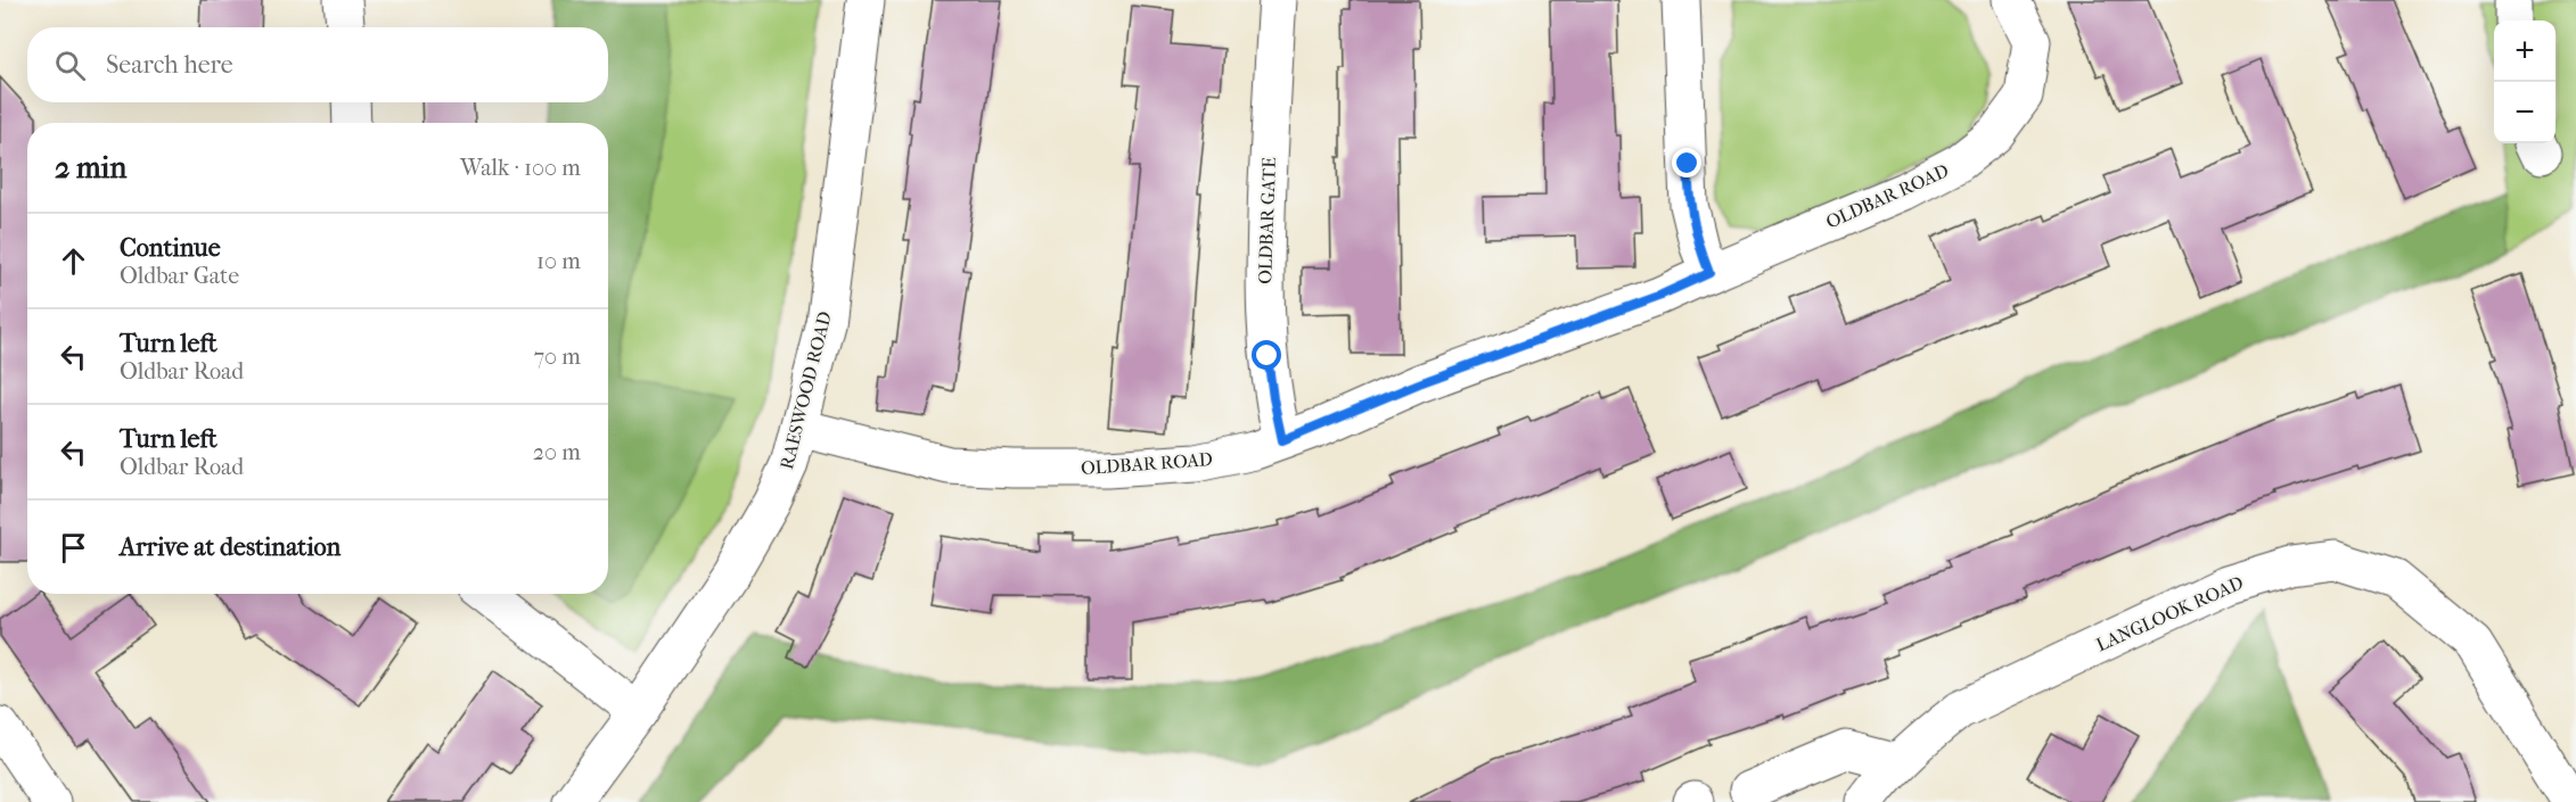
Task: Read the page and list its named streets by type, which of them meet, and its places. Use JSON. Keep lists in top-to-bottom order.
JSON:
{
  "streets": {
    "street": [
      "OLDBAR ROAD",
      "OLDBAR GATE",
      "RAESWOOD ROAD",
      "LANGLOOK ROAD"
    ]
  },
  "crossings": [
    ["OLDBAR ROAD", "OLDBAR GATE"],
    ["OLDBAR ROAD", "RAESWOOD ROAD"]
  ],
  "page": {
    "map_buttons": ["+", "−"],
    "search": "Search here",
    "heading": ["2 min", "Walk · 100 m"],
    "list": [
      ["Continue", "Oldbar Gate", "10 m"],
      ["Turn left", "Oldbar Road", "70 m"],
      ["Turn left", "Oldbar Road", "20 m"],
      "Arrive at destination"
    ]
  }
}
